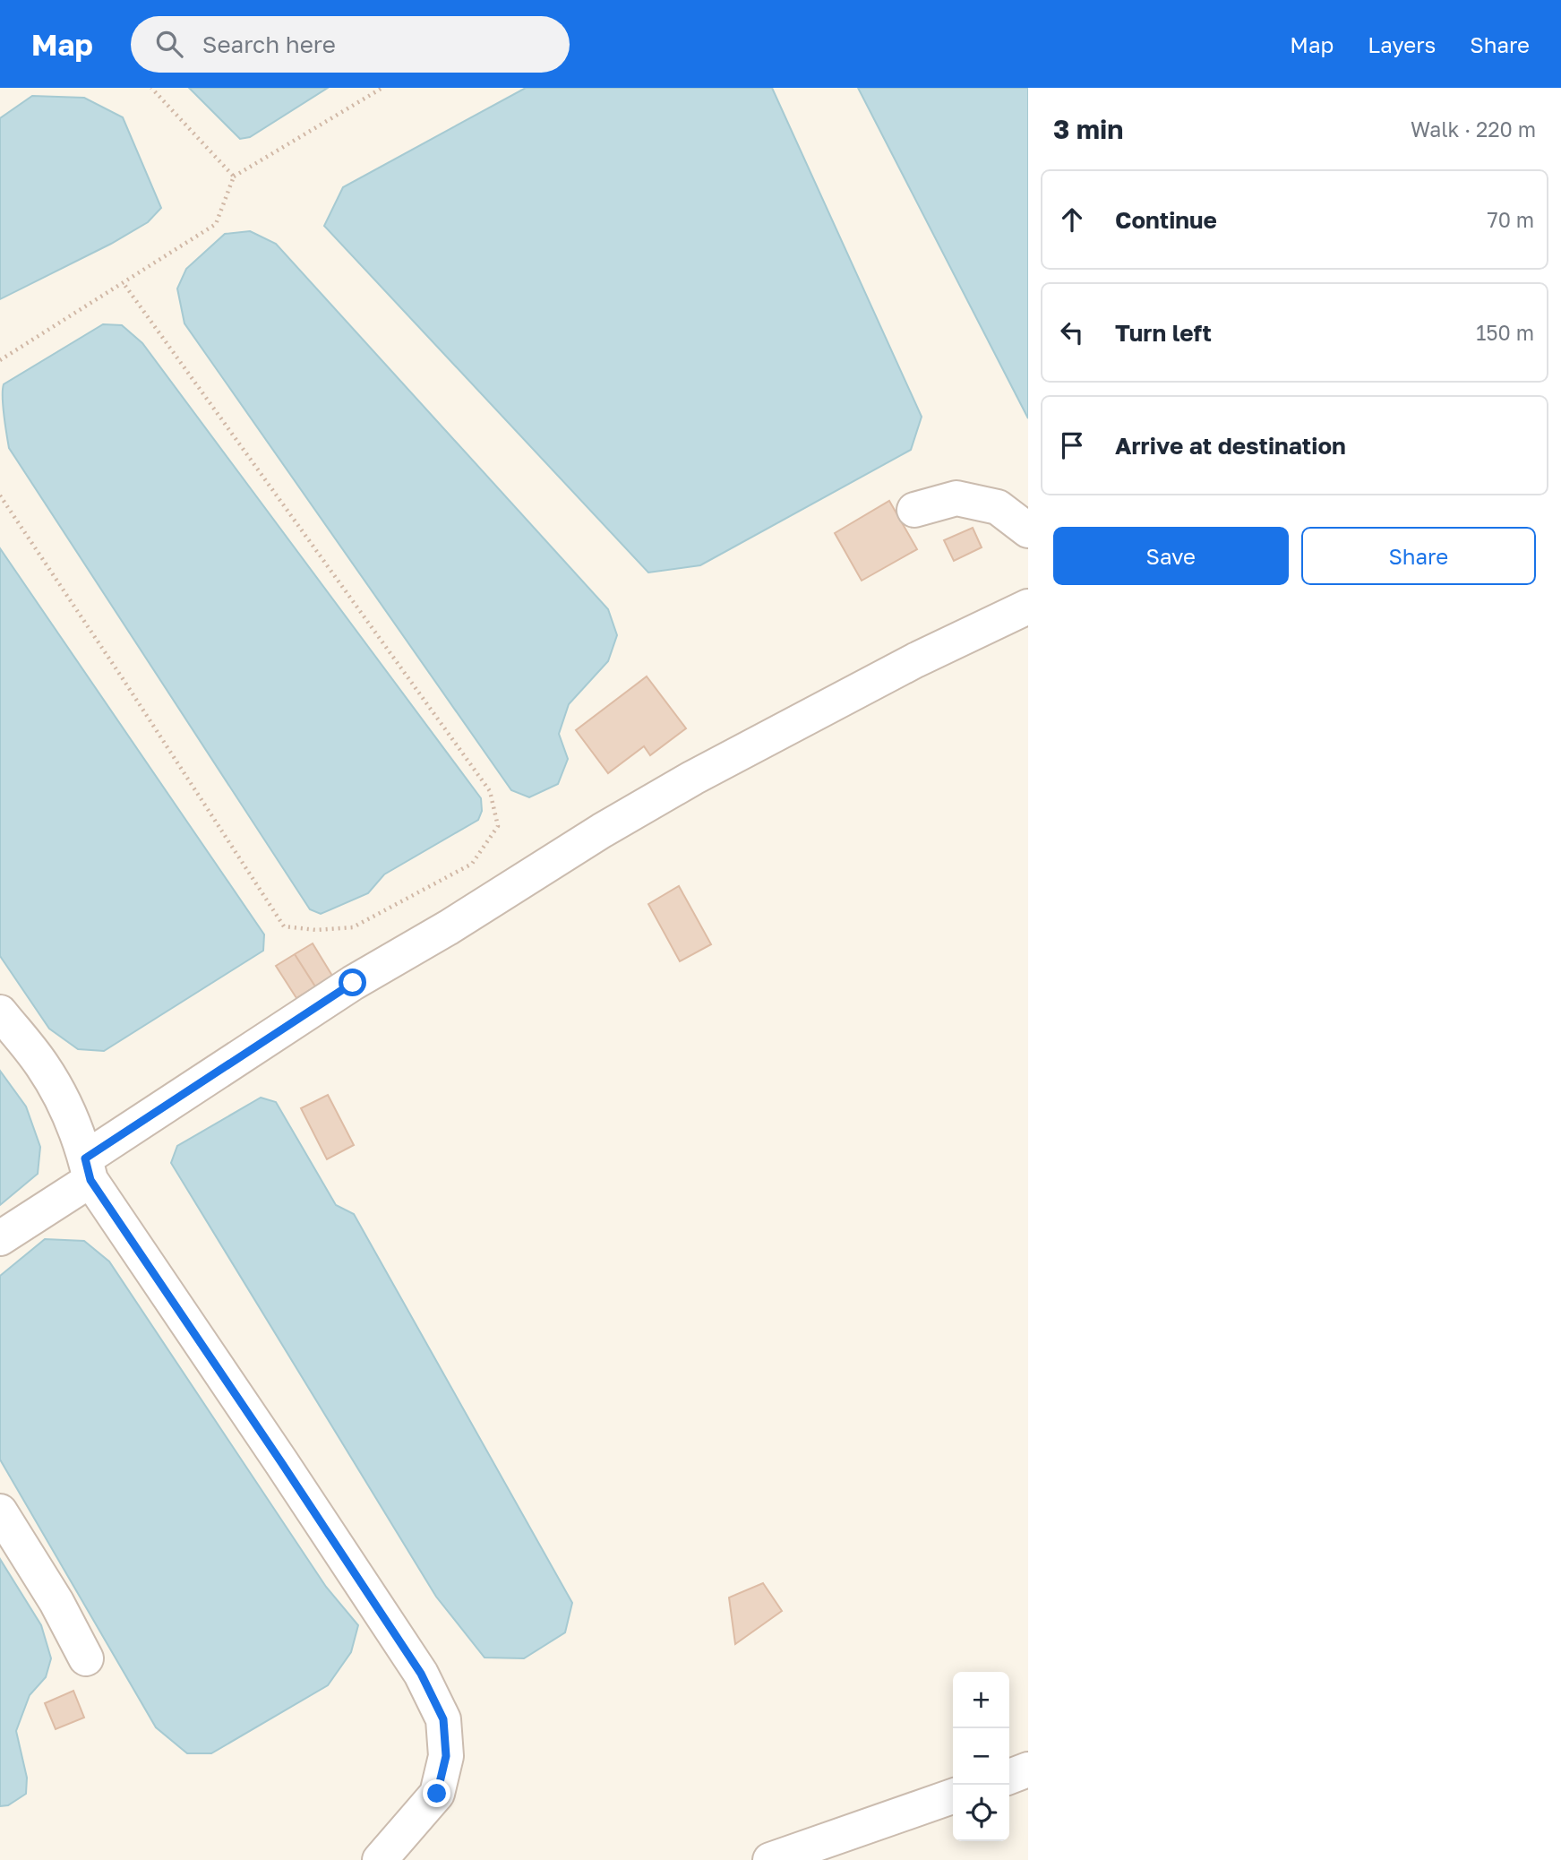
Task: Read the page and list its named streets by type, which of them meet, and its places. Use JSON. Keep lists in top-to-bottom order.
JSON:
{
  "page": {
    "header": "Map",
    "search": "Search here",
    "nav": ["Map", "Layers", "Share"],
    "heading": ["3 min", "Walk · 220 m"],
    "list": [
      ["Continue", "70 m"],
      ["Turn left", "150 m"],
      "Arrive at destination"
    ],
    "buttons": ["Save", "Share"],
    "map_buttons": ["+", "−"]
  }
}
